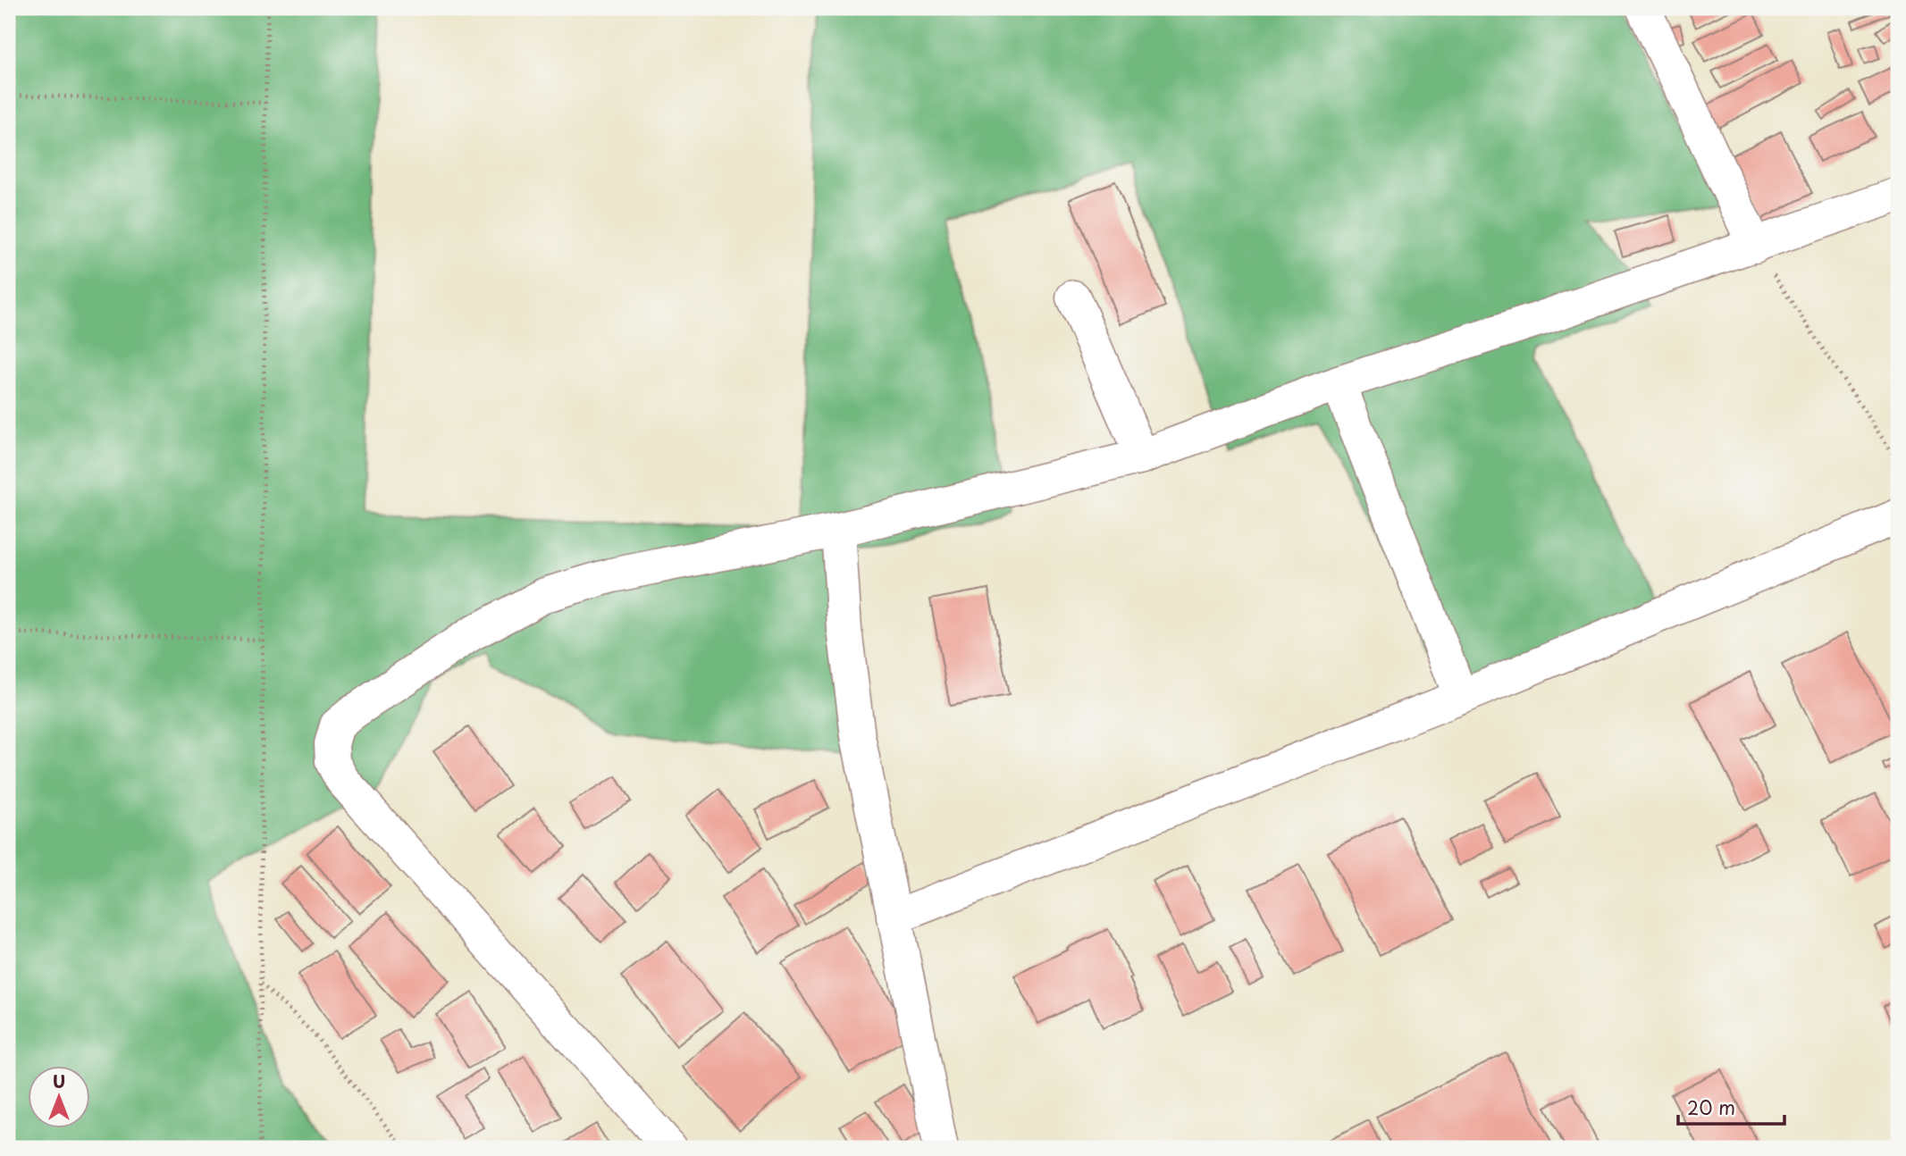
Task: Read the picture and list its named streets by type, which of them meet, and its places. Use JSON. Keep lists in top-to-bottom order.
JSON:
{
  "scale_bar": "20 m",
  "north": "top"
}
